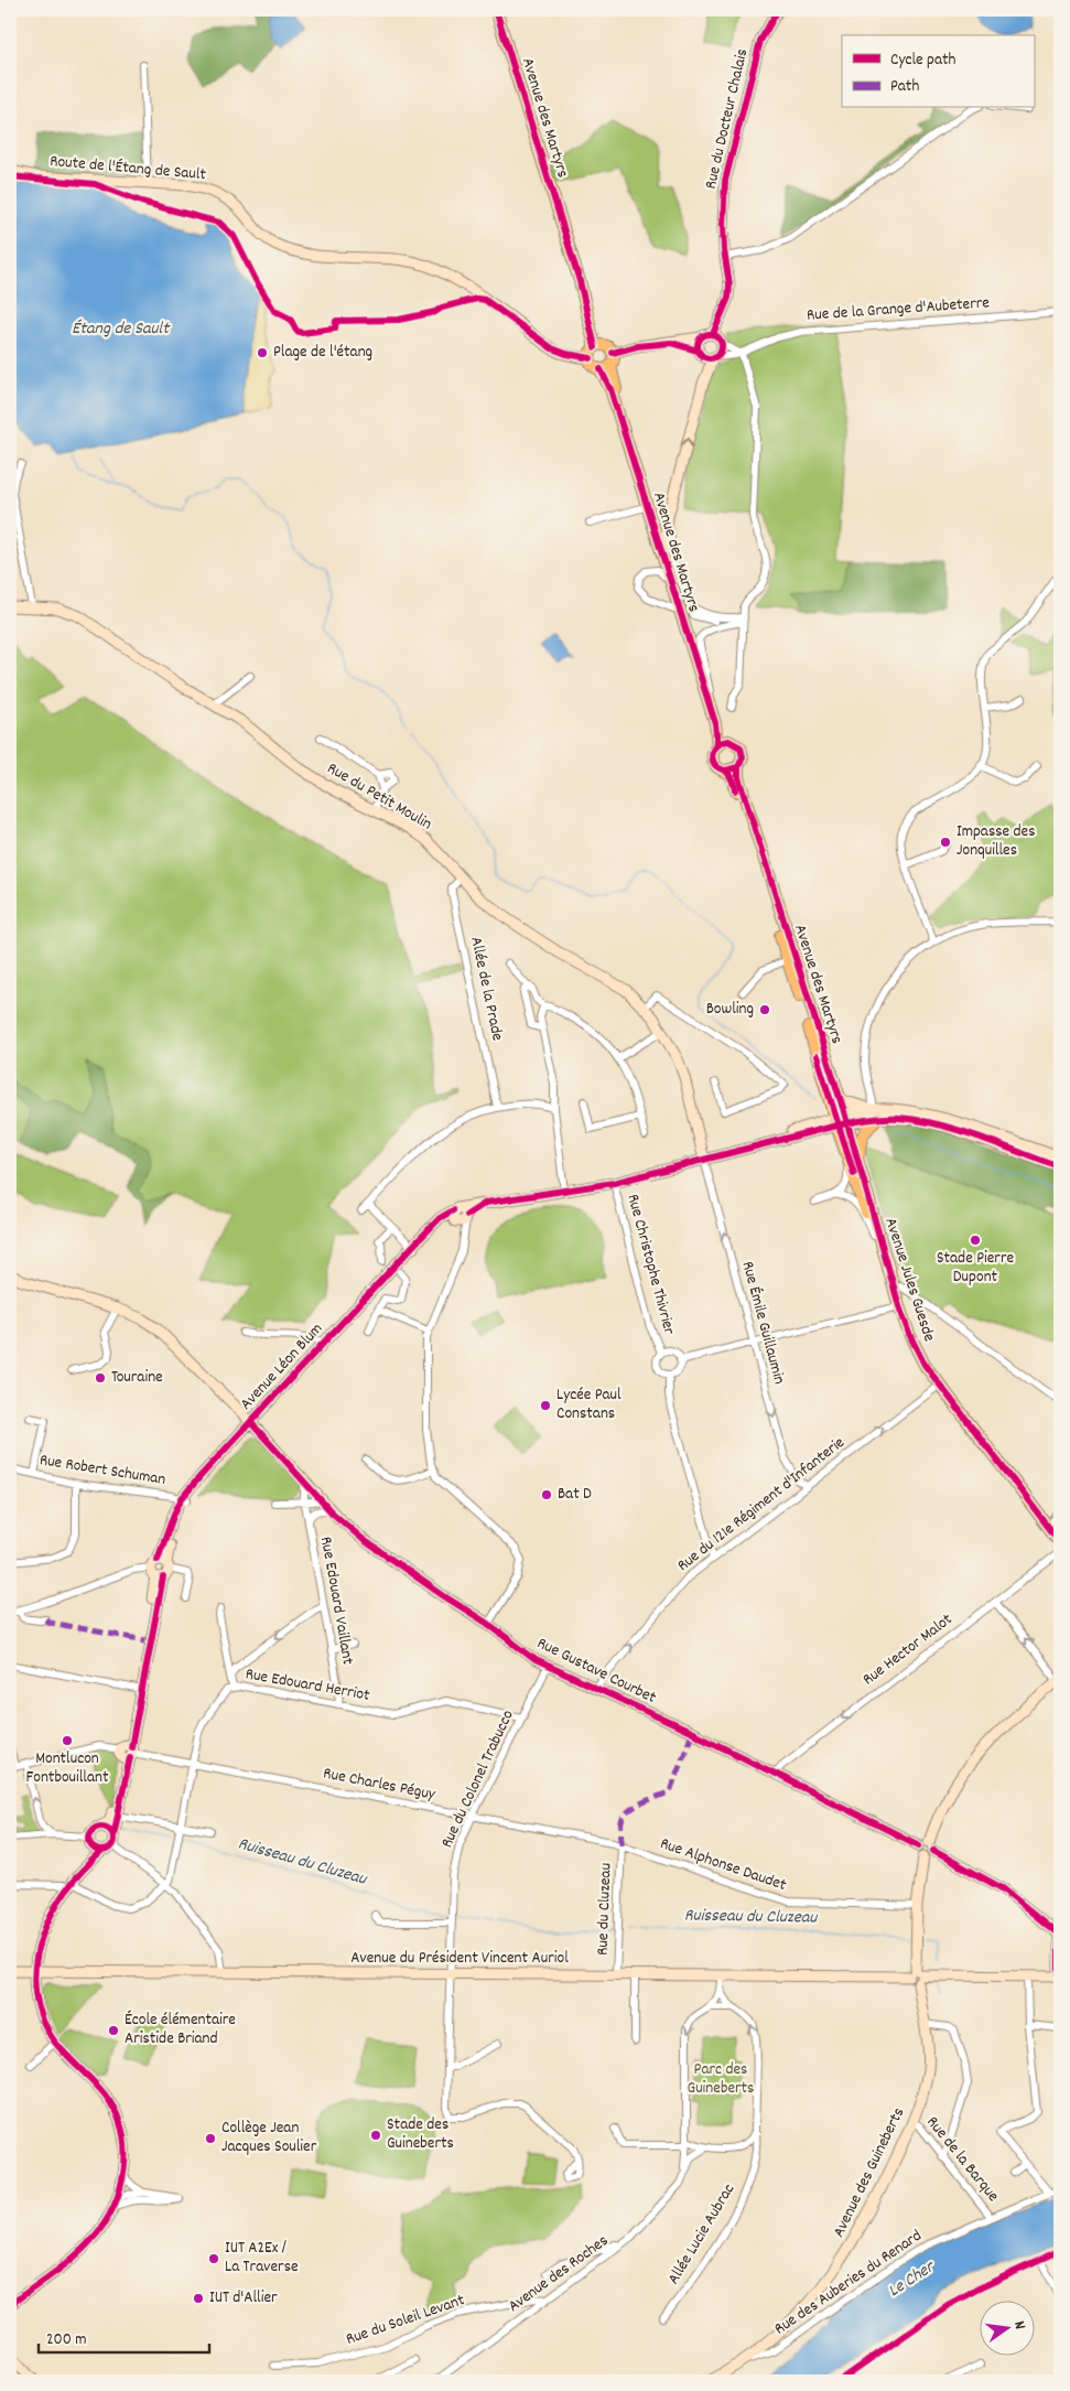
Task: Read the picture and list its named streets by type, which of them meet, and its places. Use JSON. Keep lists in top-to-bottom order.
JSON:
{
  "streets": {
    "main road": [
      "Avenue des Martyrs",
      "Rue du Docteur Chalais",
      "Route de l'Étang de Sault",
      "Rue du Petit Moulin",
      "Avenue Jules Guesde",
      "Avenue Léon Blum",
      "Rue Gustave Courbet",
      "Avenue du Président Vincent Auriol",
      "Avenue des Guineberts"
    ],
    "street": [
      "Rue de la Grange d'Aubeterre",
      "Allée de la Prade",
      "Rue Christophe Thivrier",
      "Rue Émile Guillaumin",
      "Rue Robert Schuman",
      "Rue du 121e Régiment d'Infanterie",
      "Rue Edouard Vaillant",
      "Rue Hector Malot",
      "Rue Edouard Herriot",
      "Rue du Colonel Trabucco",
      "Rue Charles Péguy",
      "Rue Alphonse Daudet",
      "Rue du Cluzeau",
      "Rue de la Barque",
      "Allée Lucie Aubrac",
      "Avenue des Roches",
      "Rue des Auberies du Renard",
      "Rue du Soleil Levant"
    ]
  },
  "crossings": [
    ["Avenue des Martyrs", "Avenue Jules Guesde"],
    ["Avenue des Martyrs", "Avenue Léon Blum"],
    ["Rue du Docteur Chalais", "Rue de la Grange d'Aubeterre"],
    ["Rue du Petit Moulin", "Allée de la Prade"],
    ["Rue du Petit Moulin", "Rue Émile Guillaumin"],
    ["Rue du Petit Moulin", "Avenue Léon Blum"],
    ["Rue Christophe Thivrier", "Avenue Léon Blum"],
    ["Avenue Jules Guesde", "Avenue Léon Blum"],
    ["Avenue Jules Guesde", "Rue du 121e Régiment d'Infanterie"],
    ["Rue Émile Guillaumin", "Avenue Léon Blum"],
    ["Rue Émile Guillaumin", "Rue du 121e Régiment d'Infanterie"],
    ["Avenue Léon Blum", "Rue Robert Schuman"],
    ["Avenue Léon Blum", "Rue Gustave Courbet"],
    ["Avenue Léon Blum", "Rue Charles Péguy"],
    ["Rue du 121e Régiment d'Infanterie", "Rue Gustave Courbet"],
    ["Rue Edouard Vaillant", "Rue Gustave Courbet"],
    ["Rue Edouard Vaillant", "Rue Edouard Herriot"],
    ["Rue Hector Malot", "Rue Gustave Courbet"],
    ["Rue Gustave Courbet", "Rue du Colonel Trabucco"],
    ["Rue Gustave Courbet", "Avenue du Président Vincent Auriol"],
    ["Rue Gustave Courbet", "Avenue des Guineberts"],
    ["Rue Edouard Herriot", "Rue du Colonel Trabucco"],
    ["Rue Edouard Herriot", "Rue Charles Péguy"],
    ["Rue du Colonel Trabucco", "Rue Charles Péguy"],
    ["Rue du Colonel Trabucco", "Avenue du Président Vincent Auriol"],
    ["Rue Charles Péguy", "Rue Alphonse Daudet"],
    ["Rue Charles Péguy", "Rue du Cluzeau"],
    ["Rue Alphonse Daudet", "Rue du Cluzeau"],
    ["Rue Alphonse Daudet", "Avenue des Guineberts"],
    ["Rue du Cluzeau", "Avenue du Président Vincent Auriol"],
    ["Avenue du Président Vincent Auriol", "Avenue des Guineberts"],
    ["Rue de la Barque", "Avenue des Guineberts"],
    ["Rue de la Barque", "Rue des Auberies du Renard"],
    ["Avenue des Guineberts", "Rue des Auberies du Renard"],
    ["Avenue des Roches", "Rue du Soleil Levant"]
  ],
  "one_way": ["Rue du 121e Régiment d'Infanterie", "Rue Hector Malot"],
  "water": ["Étang de Sault", "Ruisseau du Cluzeau", "Le Cher"],
  "parks": ["Parc des Guineberts"],
  "places": [
    "Plage de l'étang",
    "Impasse des Jonquilles",
    "Bowling",
    "Stade Pierre Dupont",
    "Touraine",
    "Lycée Paul Constans",
    "Bat D",
    "Montlucon Fontbouillant",
    "École élémentaire Aristide Briand",
    "Stade des Guineberts",
    "Collège Jean Jacques Soulier",
    "IUT A2Ex / La Traverse",
    "IUT d'Allier"
  ],
  "legend": ["Cycle path", "Path"],
  "scale_bar": "200 m",
  "north": "right"
}
